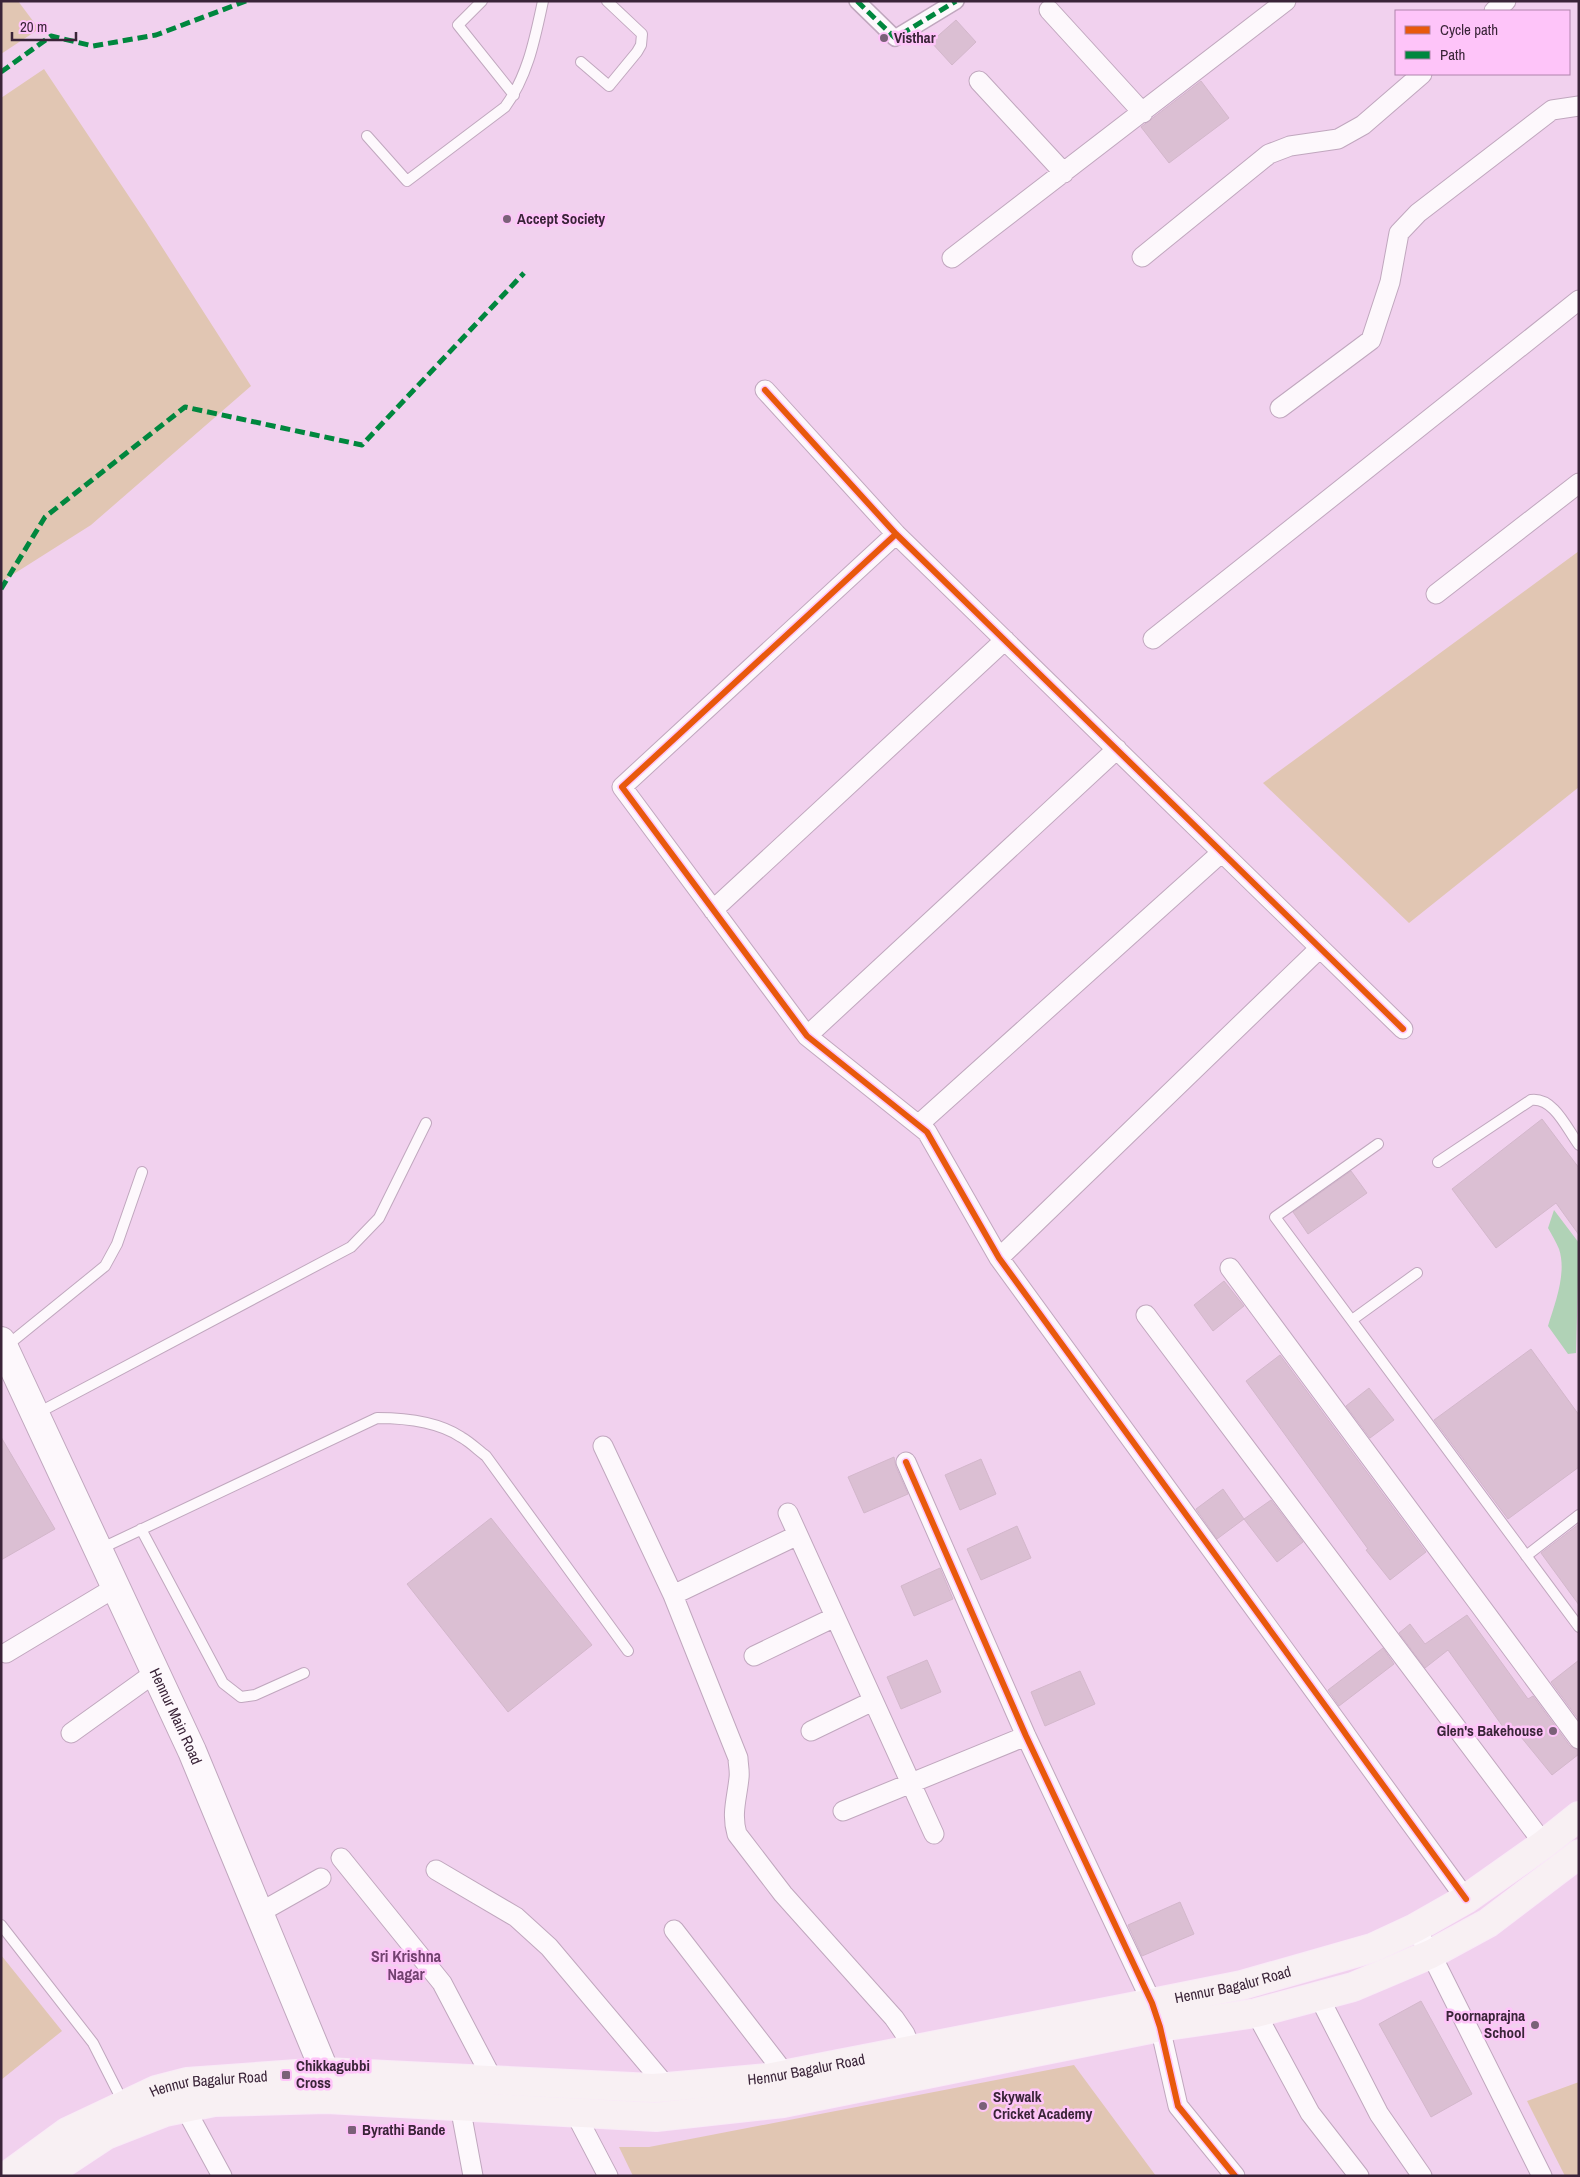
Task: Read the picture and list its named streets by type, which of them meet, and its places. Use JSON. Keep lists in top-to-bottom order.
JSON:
{
  "streets": {
    "main road": ["Hennur Main Road", "Hennur Bagalur Road"]
  },
  "crossings": [
    ["Hennur Main Road", "Hennur Bagalur Road"]
  ],
  "districts": ["Sri Krishna Nagar"],
  "places": {
    "other": [
      "Visthar",
      "Accept Society",
      "Glen's Bakehouse",
      "Poornaprajna School",
      "Skywalk Cricket Academy"
    ],
    "transit": ["Chikkagubbi Cross", "Byrathi Bande"]
  },
  "legend": ["Cycle path", "Path"],
  "scale_bar": "20 m"
}
